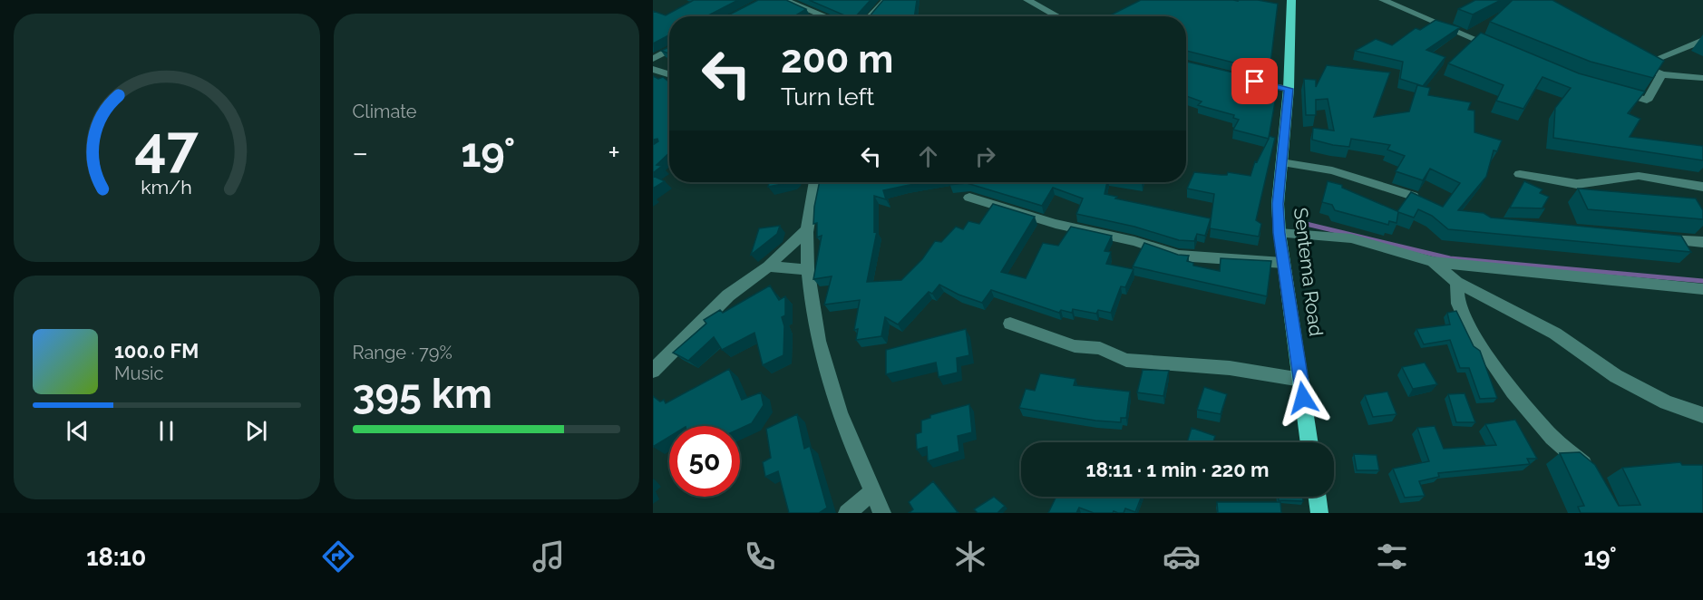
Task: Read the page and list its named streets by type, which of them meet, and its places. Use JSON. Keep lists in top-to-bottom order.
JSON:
{
  "streets": {
    "main road": ["Sentema Road"]
  },
  "page": {
    "tile": [
      "Climate",
      ["Range · 79%", "395 km"]
    ],
    "turn": ["200 m", "Turn left"],
    "heat": ["−", "19°", "+"],
    "song": ["100.0 FM", "Music"],
    "limit": "50",
    "trip": "18:11 · 1 min · 220 m",
    "tabs": ["18:10", "19°"],
    "gauge": ["47", "km/h"]
  }
}
